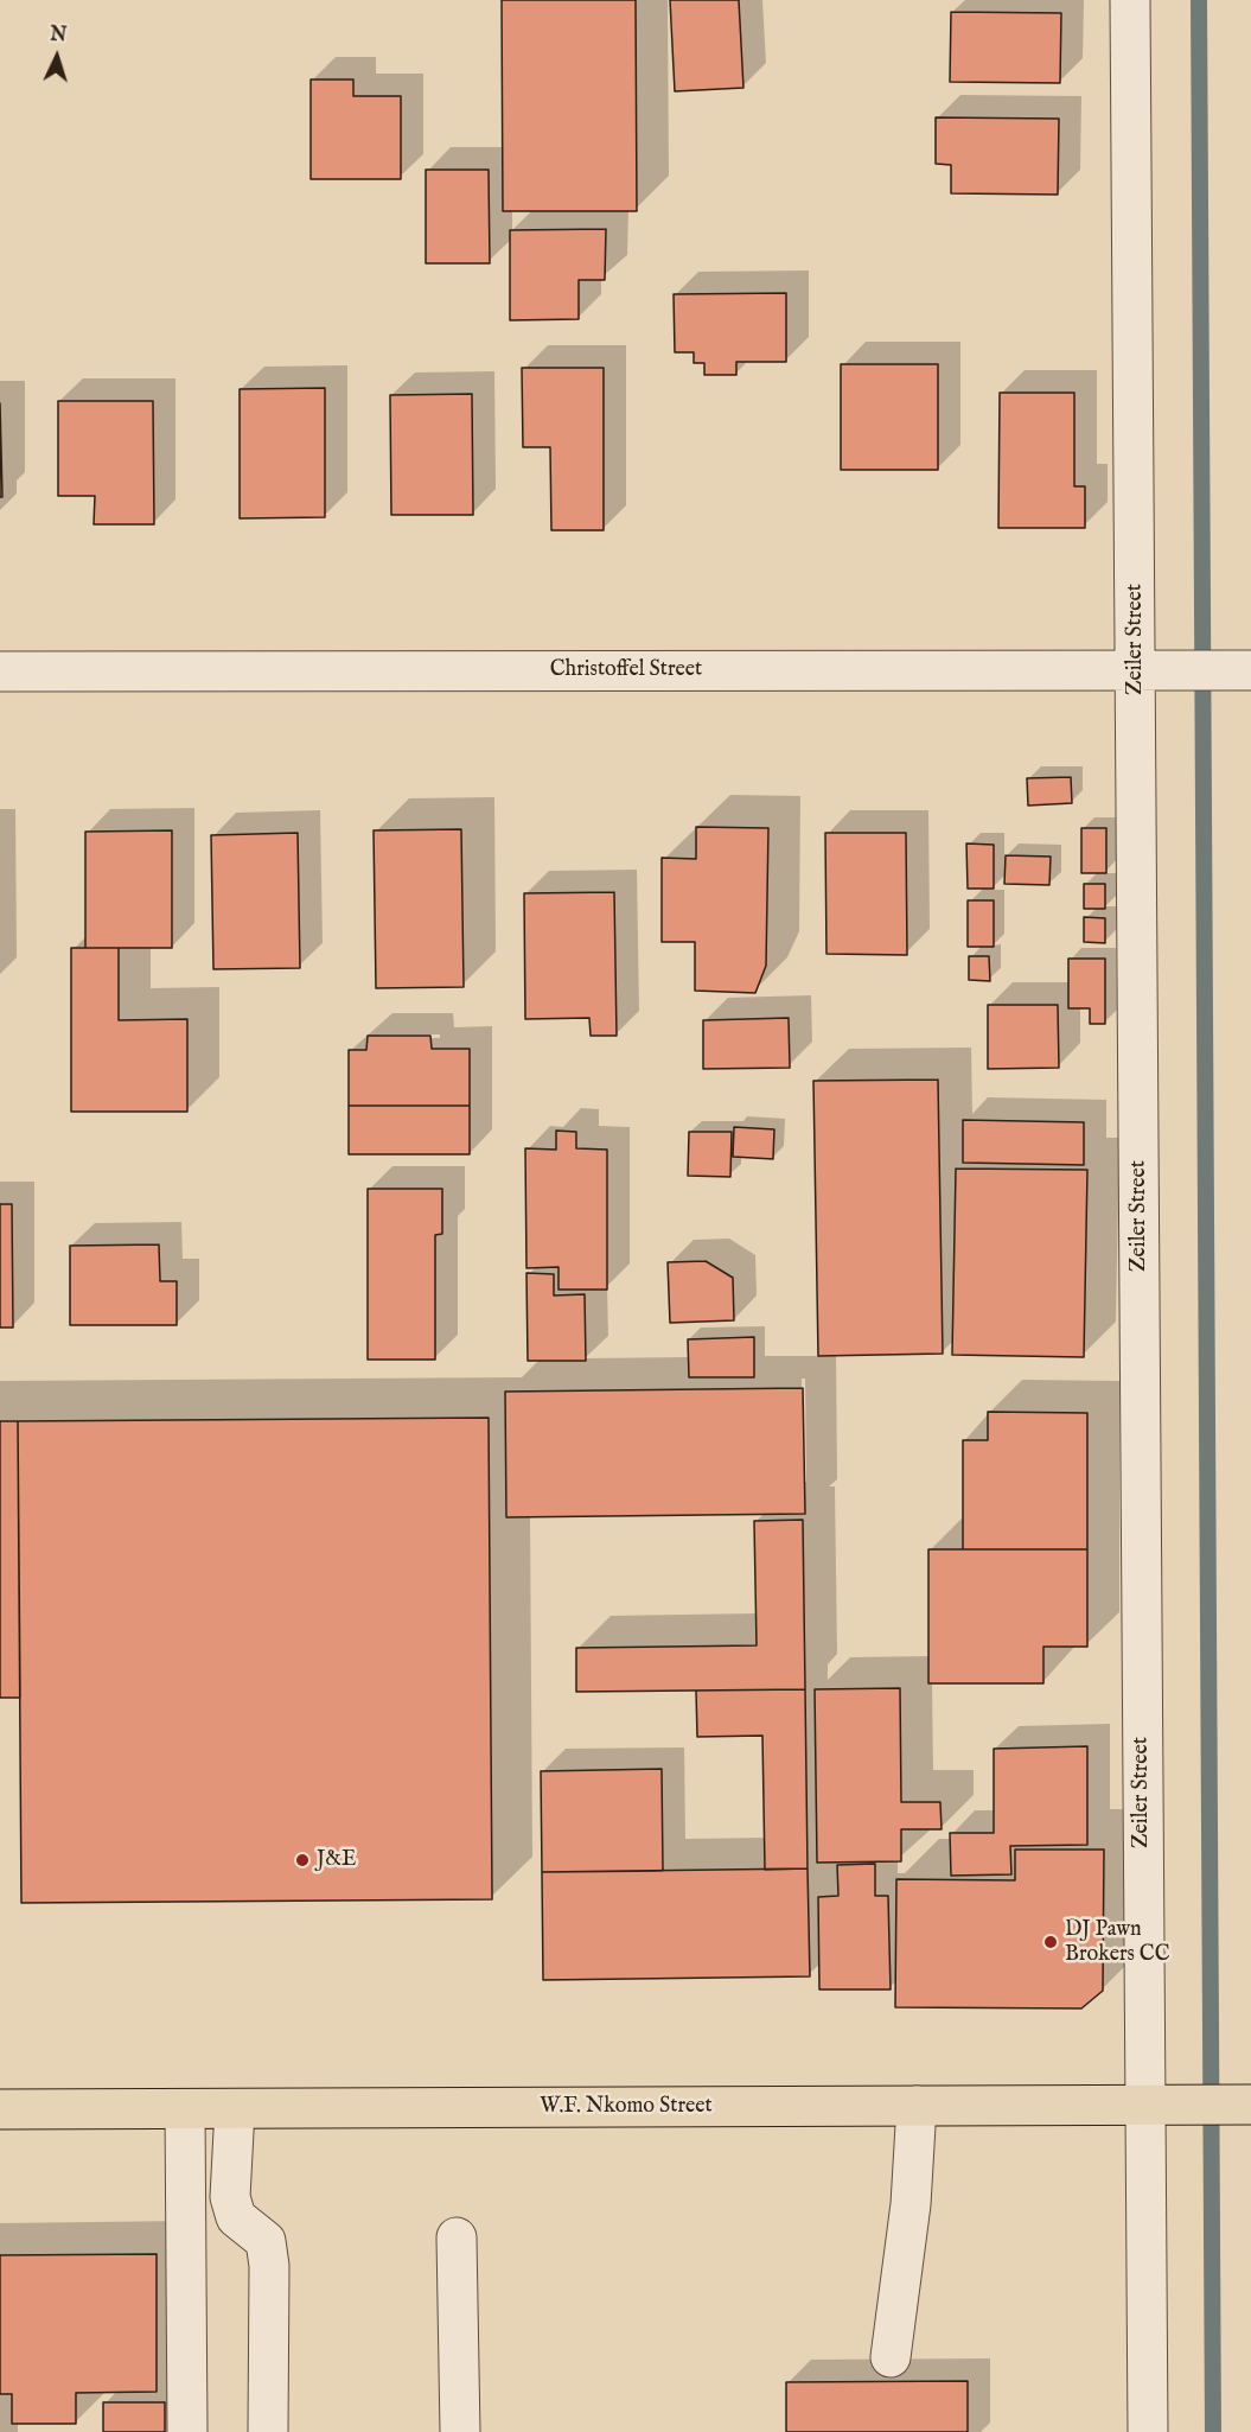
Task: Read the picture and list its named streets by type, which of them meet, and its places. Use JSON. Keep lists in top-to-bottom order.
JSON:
{
  "streets": {
    "main road": ["W.F. Nkomo Street"],
    "street": ["Zeiler Street", "Christoffel Street"]
  },
  "crossings": [
    ["Zeiler Street", "Christoffel Street"],
    ["Zeiler Street", "W.F. Nkomo Street"]
  ],
  "places": ["J&E", "DJ Pawn Brokers CC"],
  "north": "top"
}
